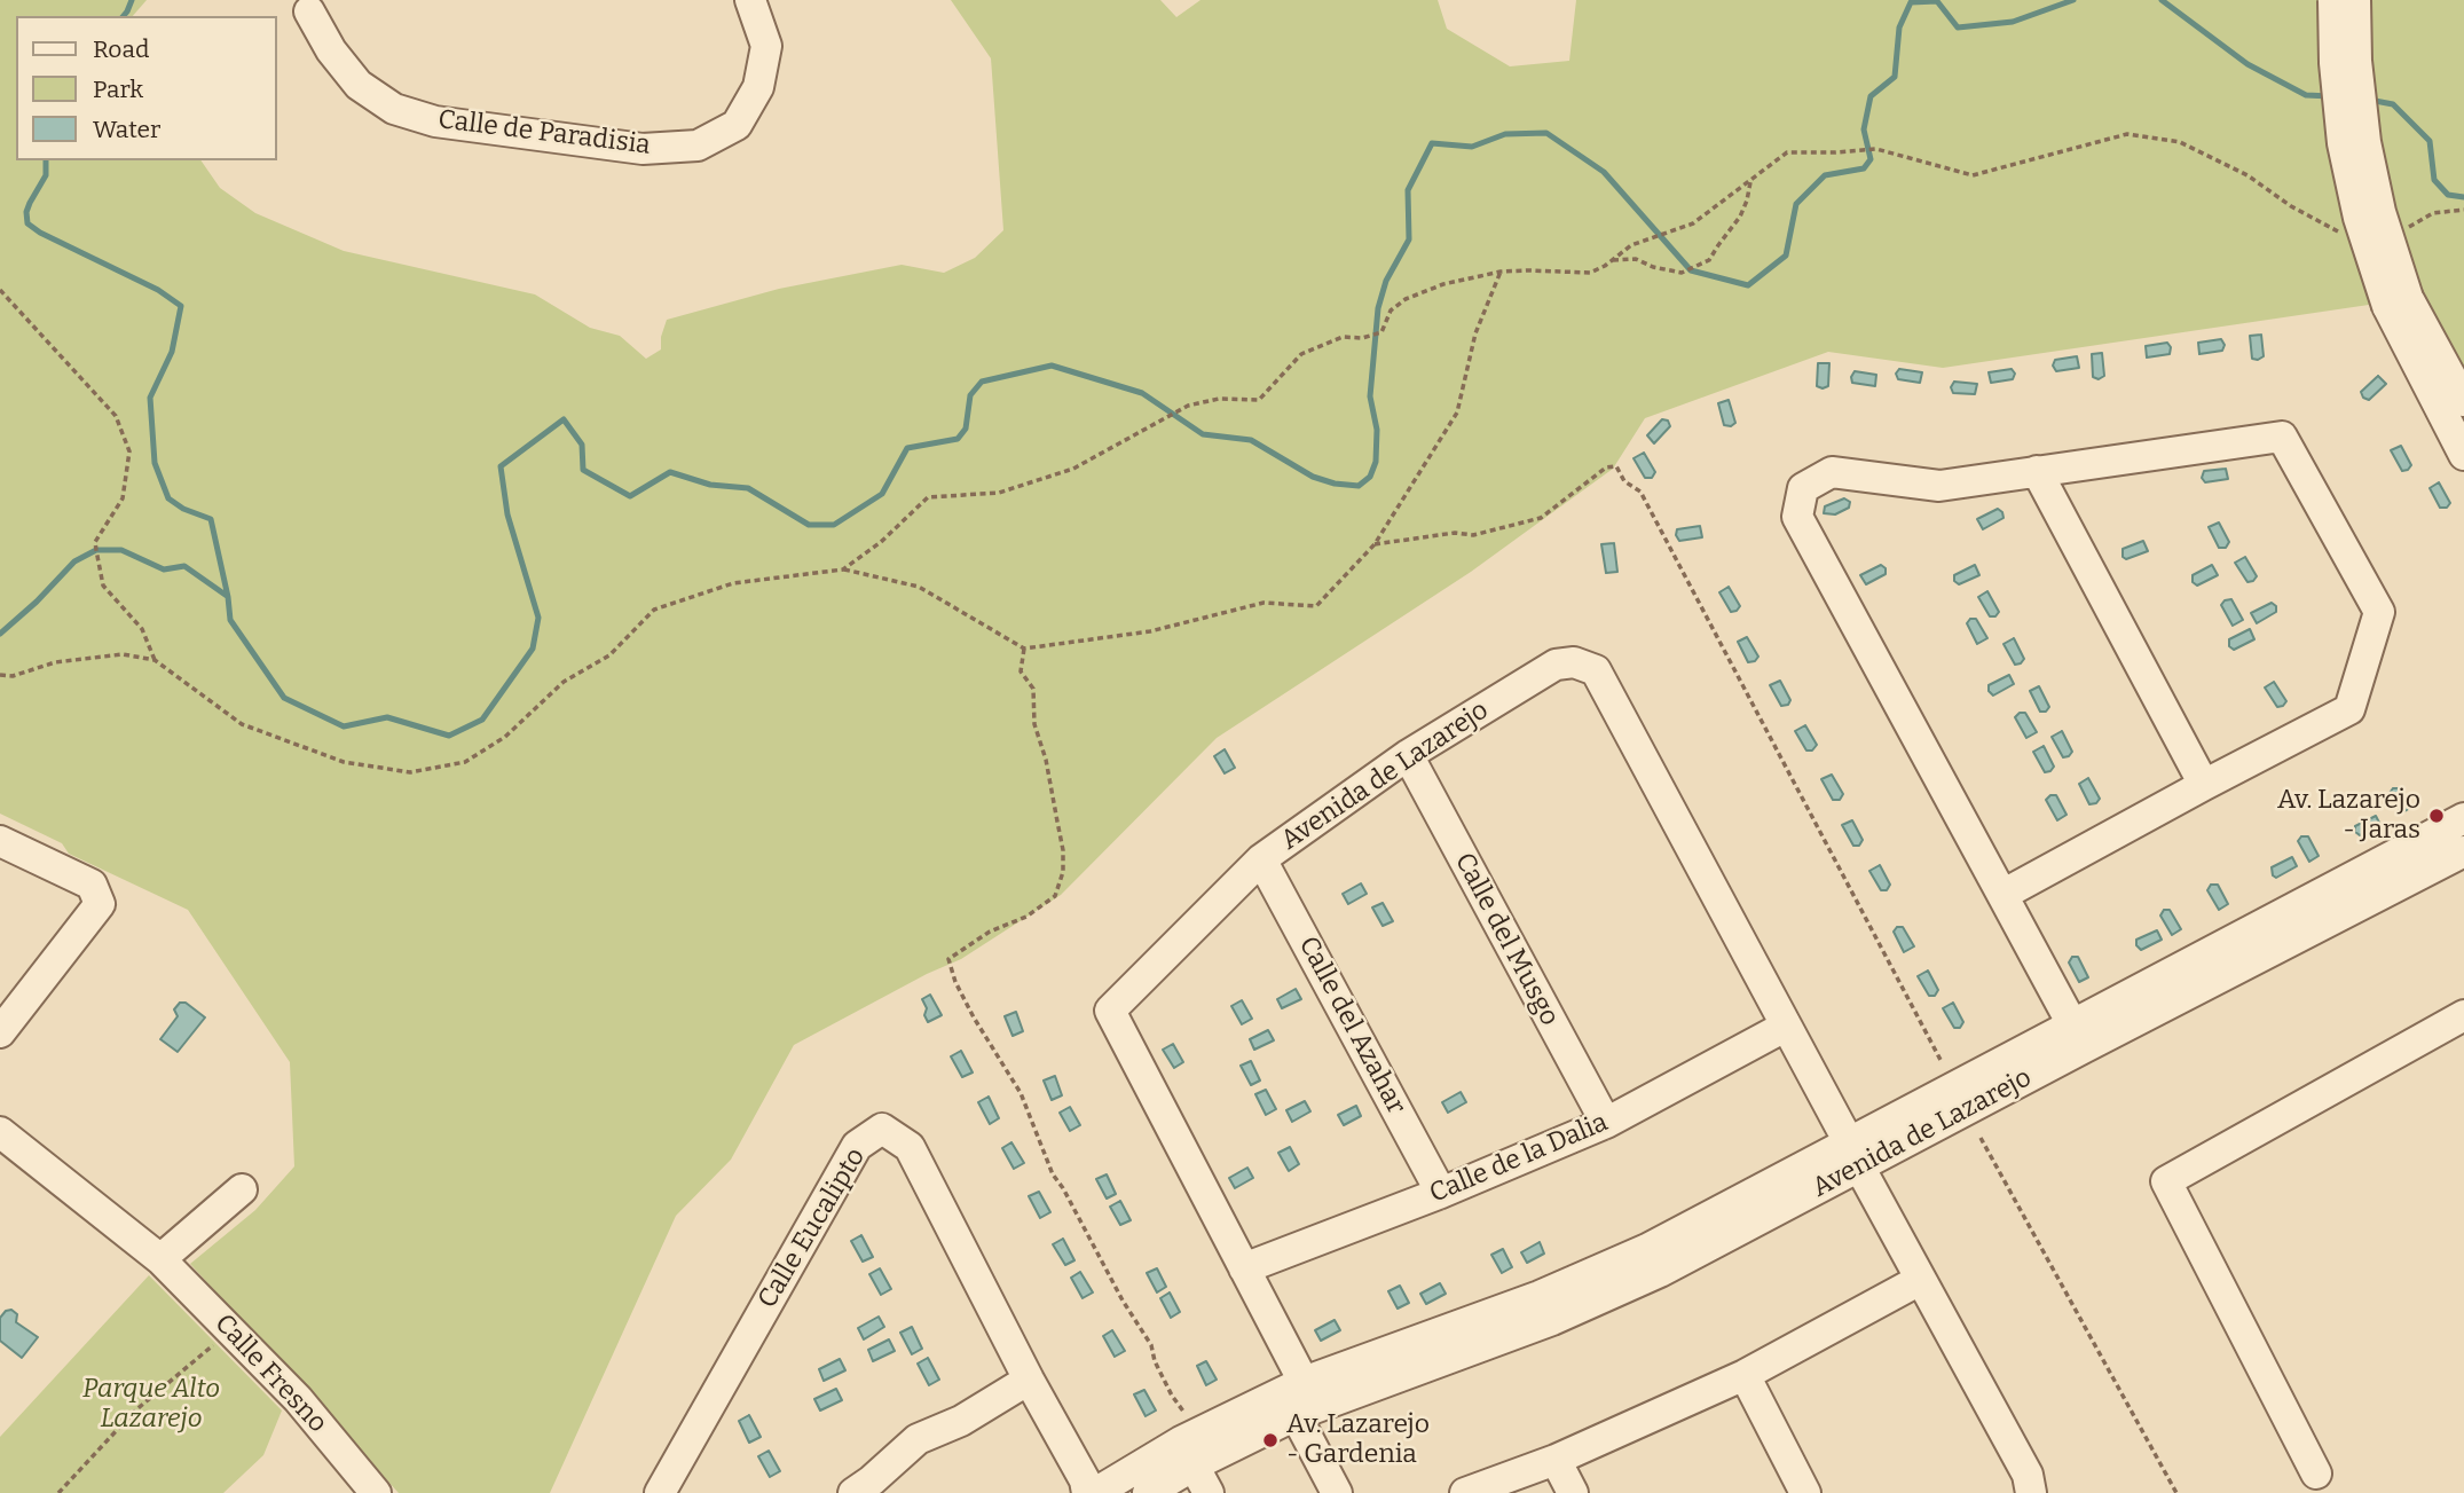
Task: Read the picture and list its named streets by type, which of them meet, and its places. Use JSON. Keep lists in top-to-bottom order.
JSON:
{
  "streets": {
    "street": [
      "Calle de Paradisia",
      "Avenida de Lazarejo",
      "Calle del Musgo",
      "Calle del Azahar",
      "Calle de la Dalia",
      "Calle Eucalipto",
      "Calle Fresno"
    ]
  },
  "crossings": [
    ["Avenida de Lazarejo", "Calle del Musgo"],
    ["Avenida de Lazarejo", "Calle del Azahar"],
    ["Avenida de Lazarejo", "Calle de la Dalia"],
    ["Calle del Musgo", "Calle de la Dalia"],
    ["Calle del Azahar", "Calle de la Dalia"]
  ],
  "parks": ["Parque Alto Lazarejo"],
  "places": ["Av. Lazarejo - Jaras", "Av. Lazarejo - Gardenia"],
  "legend": ["Road", "Park", "Water"]
}
